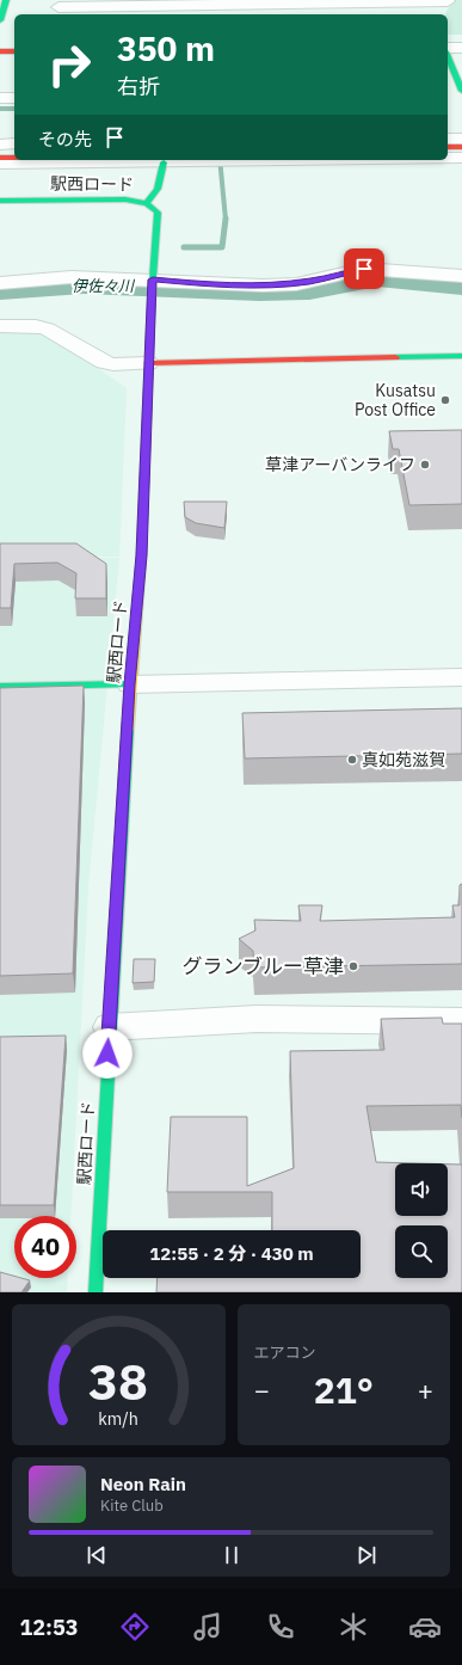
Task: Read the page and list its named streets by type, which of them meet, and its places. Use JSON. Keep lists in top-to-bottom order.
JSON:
{
  "streets": {
    "street": ["駅西ロード"]
  },
  "water": ["伊佐々川"],
  "places": [
    "Kusatsu Post Office",
    "草津アーバンライフ",
    "真如苑滋賀",
    "グランブルー草津"
  ],
  "page": {
    "turn": ["350 m", "右折"],
    "then": "その先",
    "limit": "40",
    "trip": "12:55 · 2 分 · 430 m",
    "tile": "エアコン",
    "heat": ["−", "21°", "+"],
    "song": ["Neon Rain", "Kite Club"],
    "tabs": "12:53",
    "gauge": ["38", "km/h"]
  }
}
